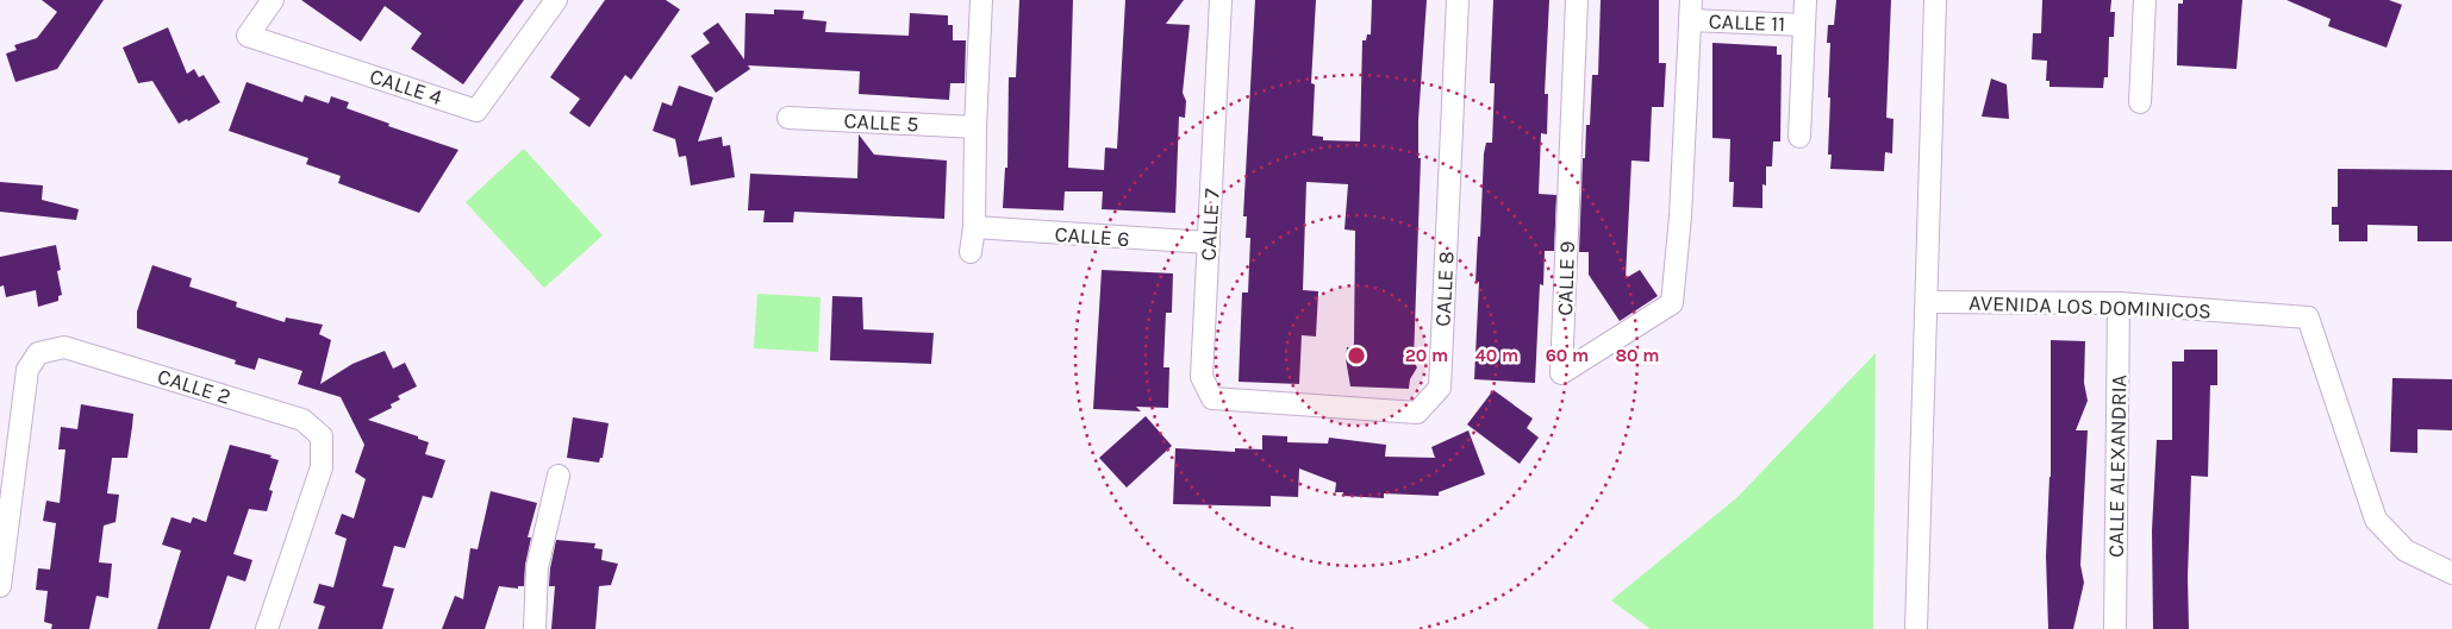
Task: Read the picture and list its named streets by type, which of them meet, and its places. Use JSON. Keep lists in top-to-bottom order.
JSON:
{
  "streets": {
    "street": [
      "CALLE 11",
      "CALLE 4",
      "CALLE 5",
      "CALLE 7",
      "CALLE 6",
      "CALLE 9",
      "CALLE 8",
      "AVENIDA LOS DOMINICOS",
      "CALLE 2",
      "CALLE ALEXANDRIA"
    ]
  },
  "crossings": [
    ["CALLE 11", "CALLE 9"],
    ["CALLE 7", "CALLE 6"],
    ["CALLE 7", "CALLE 8"],
    ["AVENIDA LOS DOMINICOS", "CALLE ALEXANDRIA"]
  ],
  "rings": [
    "20 m",
    "40 m",
    "60 m",
    "80 m"
  ]
}
